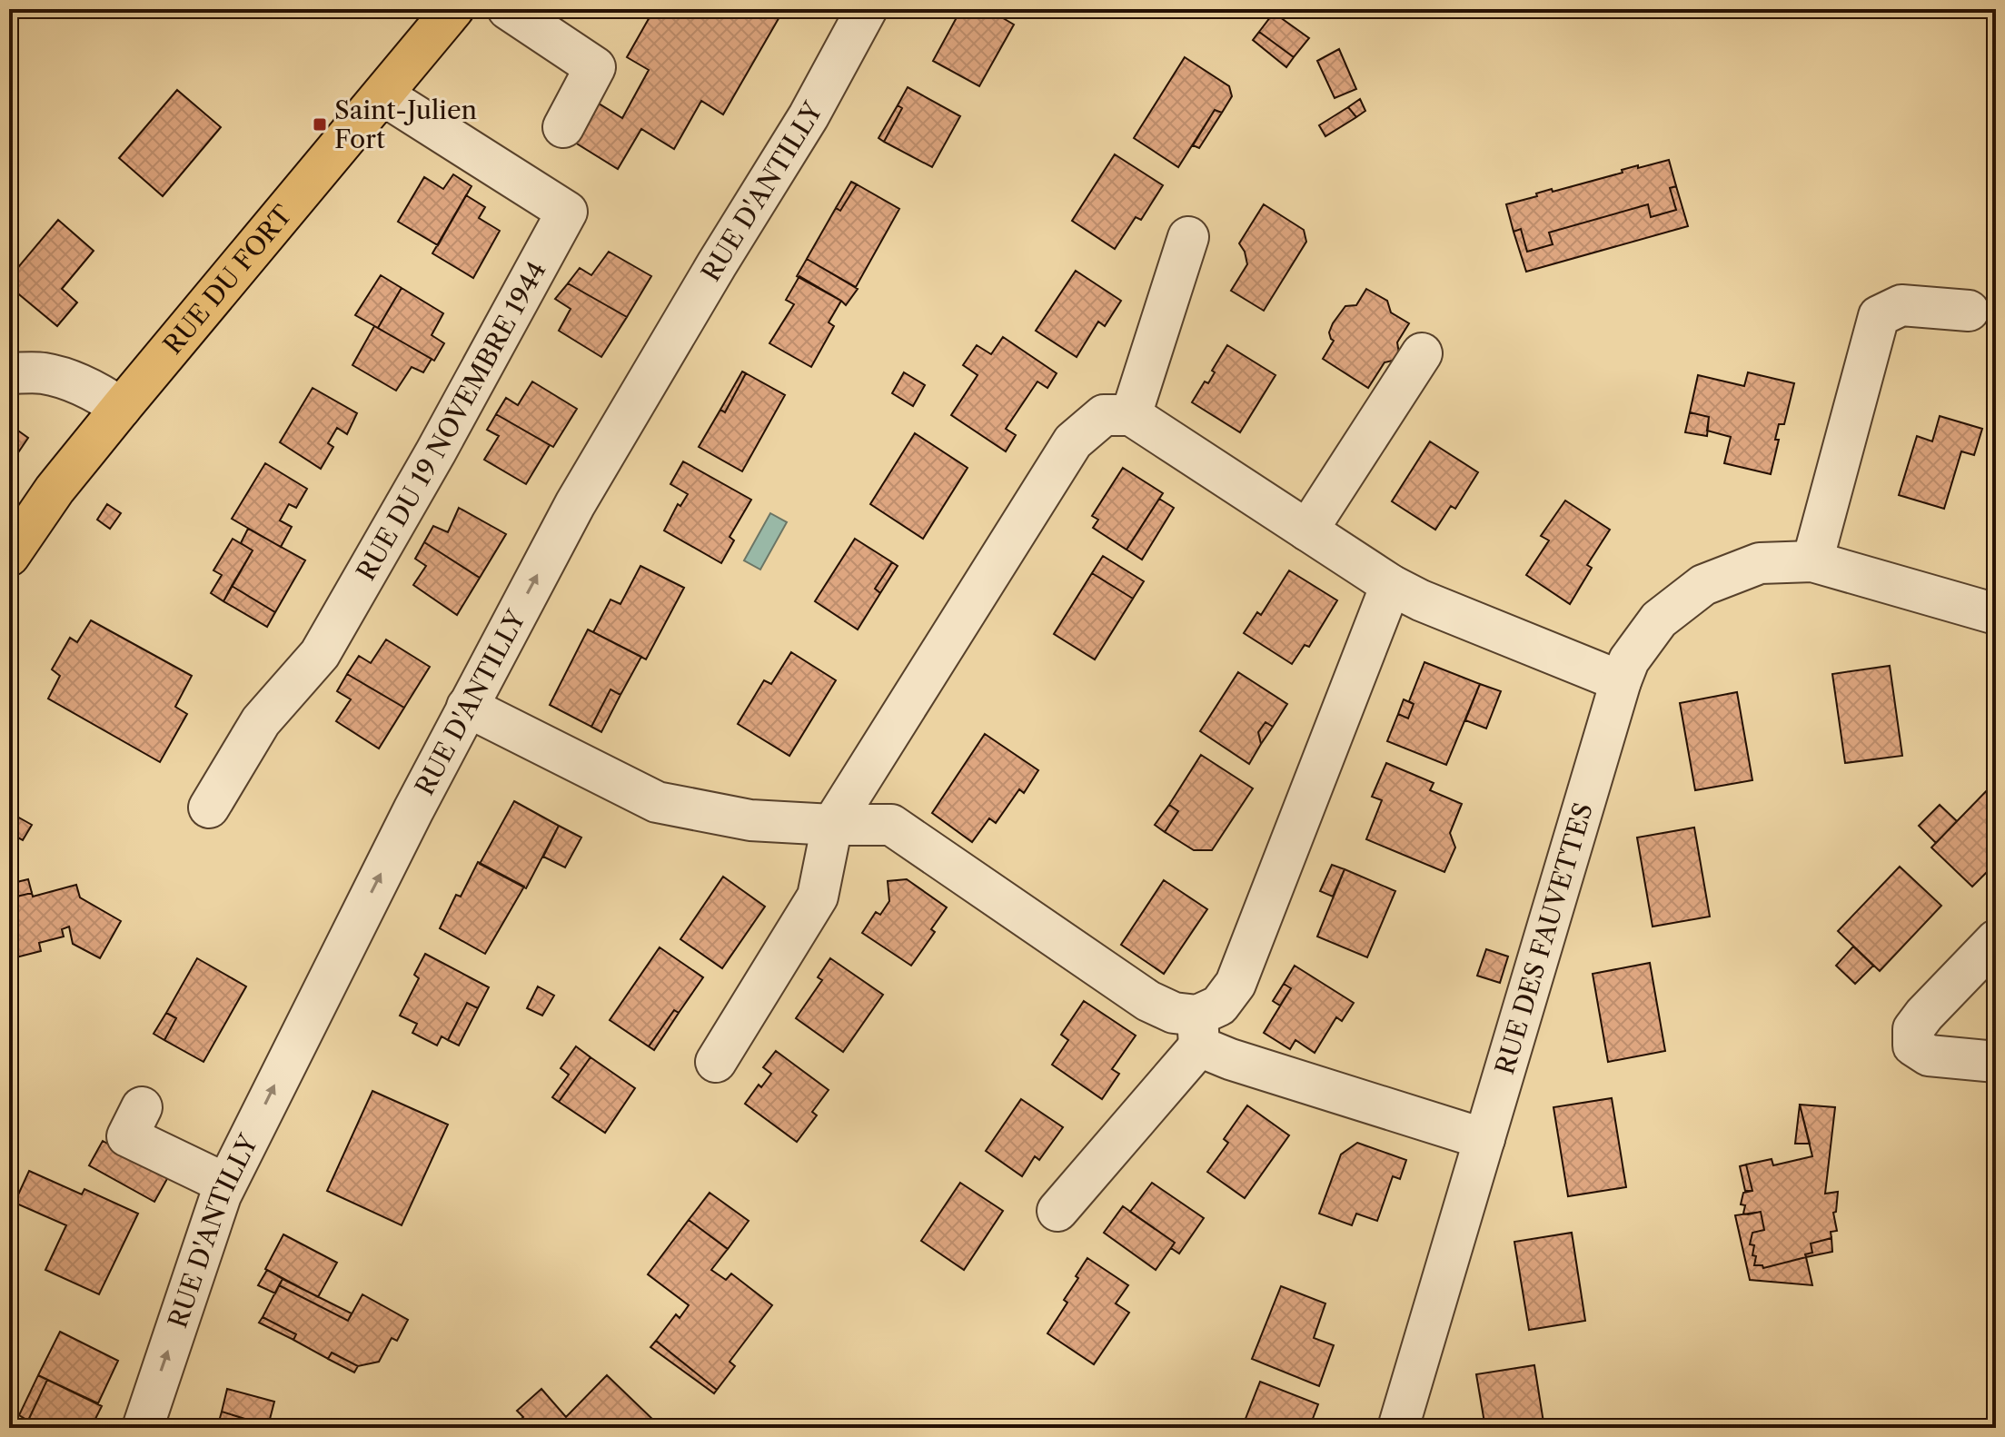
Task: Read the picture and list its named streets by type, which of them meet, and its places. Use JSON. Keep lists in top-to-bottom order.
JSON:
{
  "streets": {
    "main road": ["RUE DU FORT"],
    "street": ["RUE D'ANTILLY", "RUE DU 19 NOVEMBRE 1944", "RUE DES FAUVETTES"]
  },
  "crossings": [
    ["RUE DU FORT", "RUE DU 19 NOVEMBRE 1944"]
  ],
  "one_way": ["RUE D'ANTILLY"],
  "places": {
    "transit": ["Saint-Julien Fort"]
  }
}
